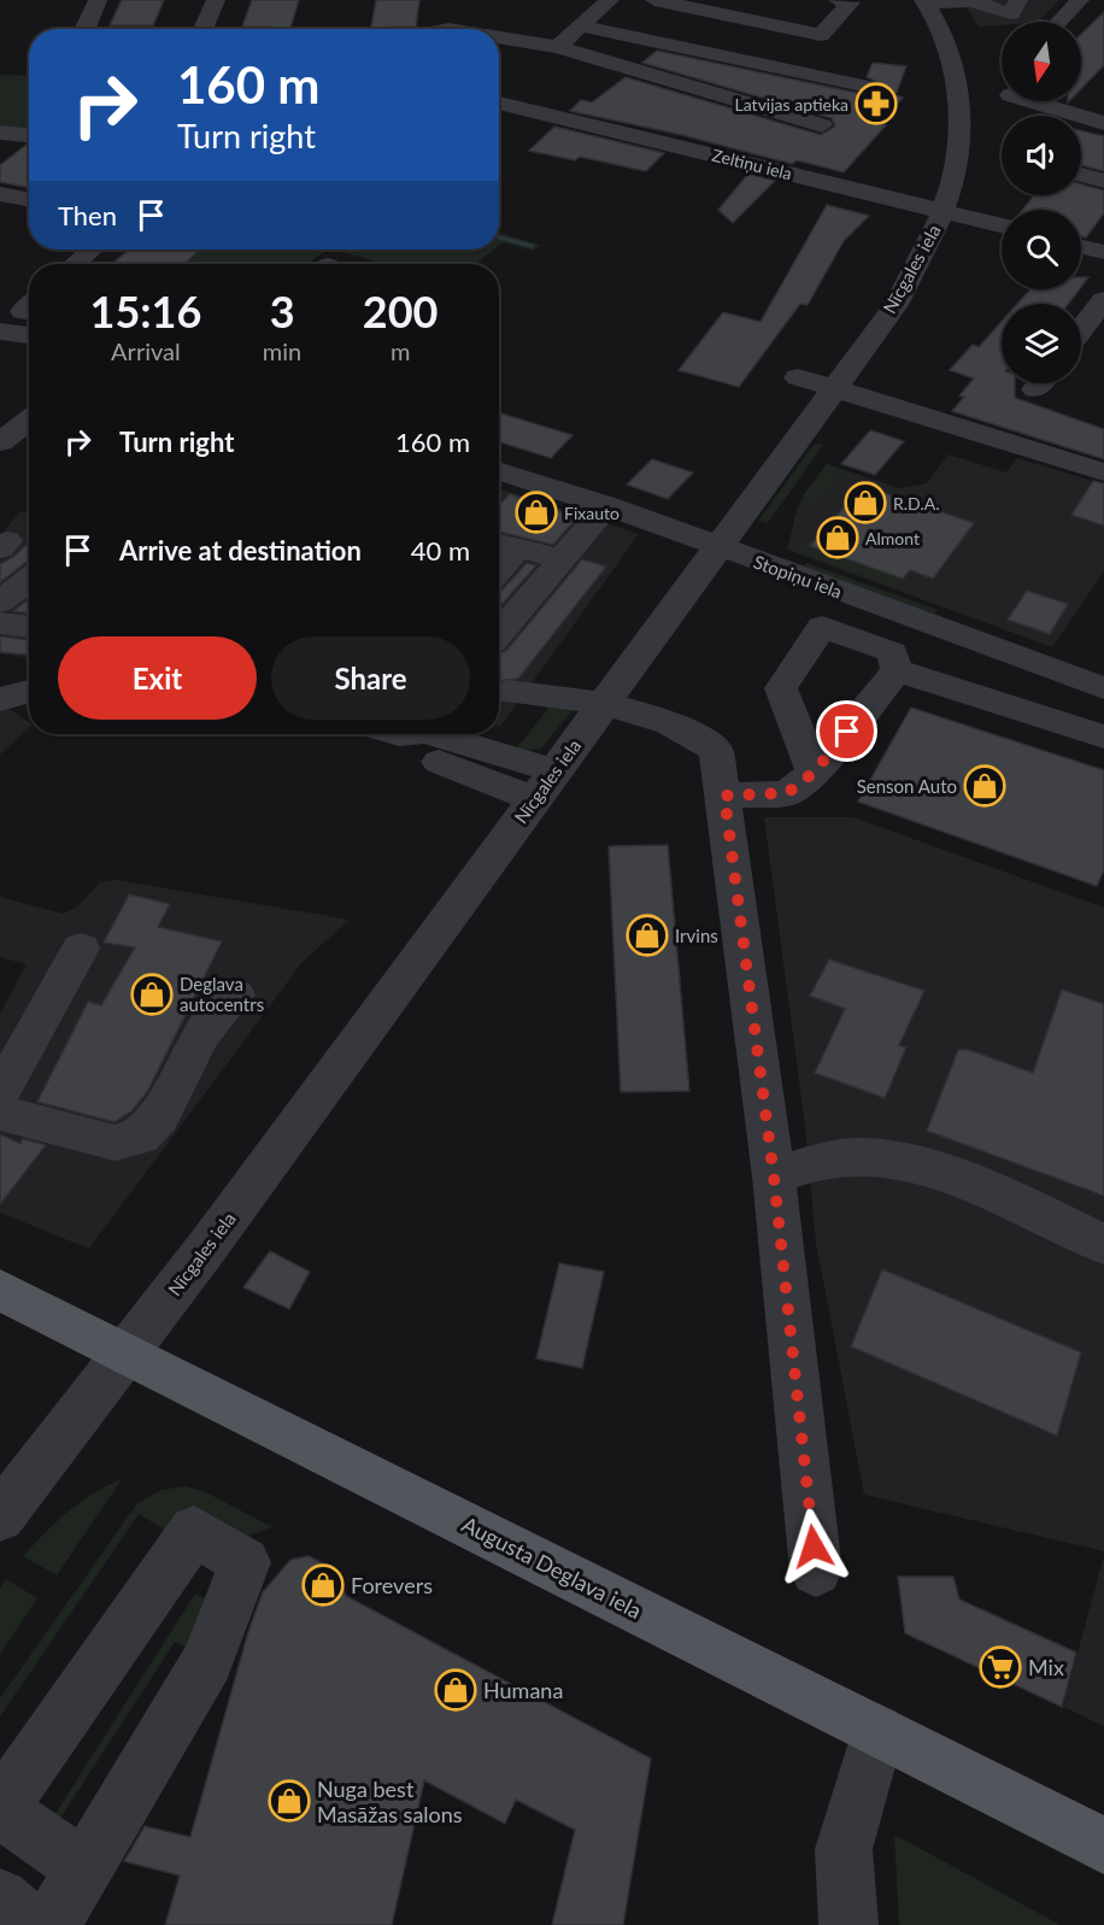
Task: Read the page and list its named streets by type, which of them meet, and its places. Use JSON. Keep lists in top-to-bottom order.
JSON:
{
  "streets": {
    "main road": ["Augusta Deglava iela"],
    "street": ["Zeltiņu iela", "Nīcgales iela", "Stopiņu iela"]
  },
  "crossings": [
    ["Zeltiņu iela", "Nīcgales iela"],
    ["Nīcgales iela", "Stopiņu iela"],
    ["Nīcgales iela", "Augusta Deglava iela"]
  ],
  "places": {
    "pharmacy": ["Latvijas aptieka"],
    "shop": [
      "R.D.A.",
      "Fixauto",
      "Almont",
      "Senson Auto",
      "Irvins",
      "Deglava autocentrs",
      "Forevers",
      "Humana",
      "Nuga best Masāžas salons"
    ],
    "supermarket": ["Mix"]
  },
  "north": "bottom",
  "page": {
    "turn": ["160 m", "Turn right"],
    "then": "Then",
    "eta": [
      "15:16",
      "Arrival",
      "3",
      "min",
      "200",
      "m"
    ],
    "list": [
      {
        "name": "Turn right",
        "value": "160 m"
      },
      {
        "name": "Arrive at destination",
        "value": "40 m"
      }
    ],
    "buttons": ["Exit", "Share"]
  }
}
